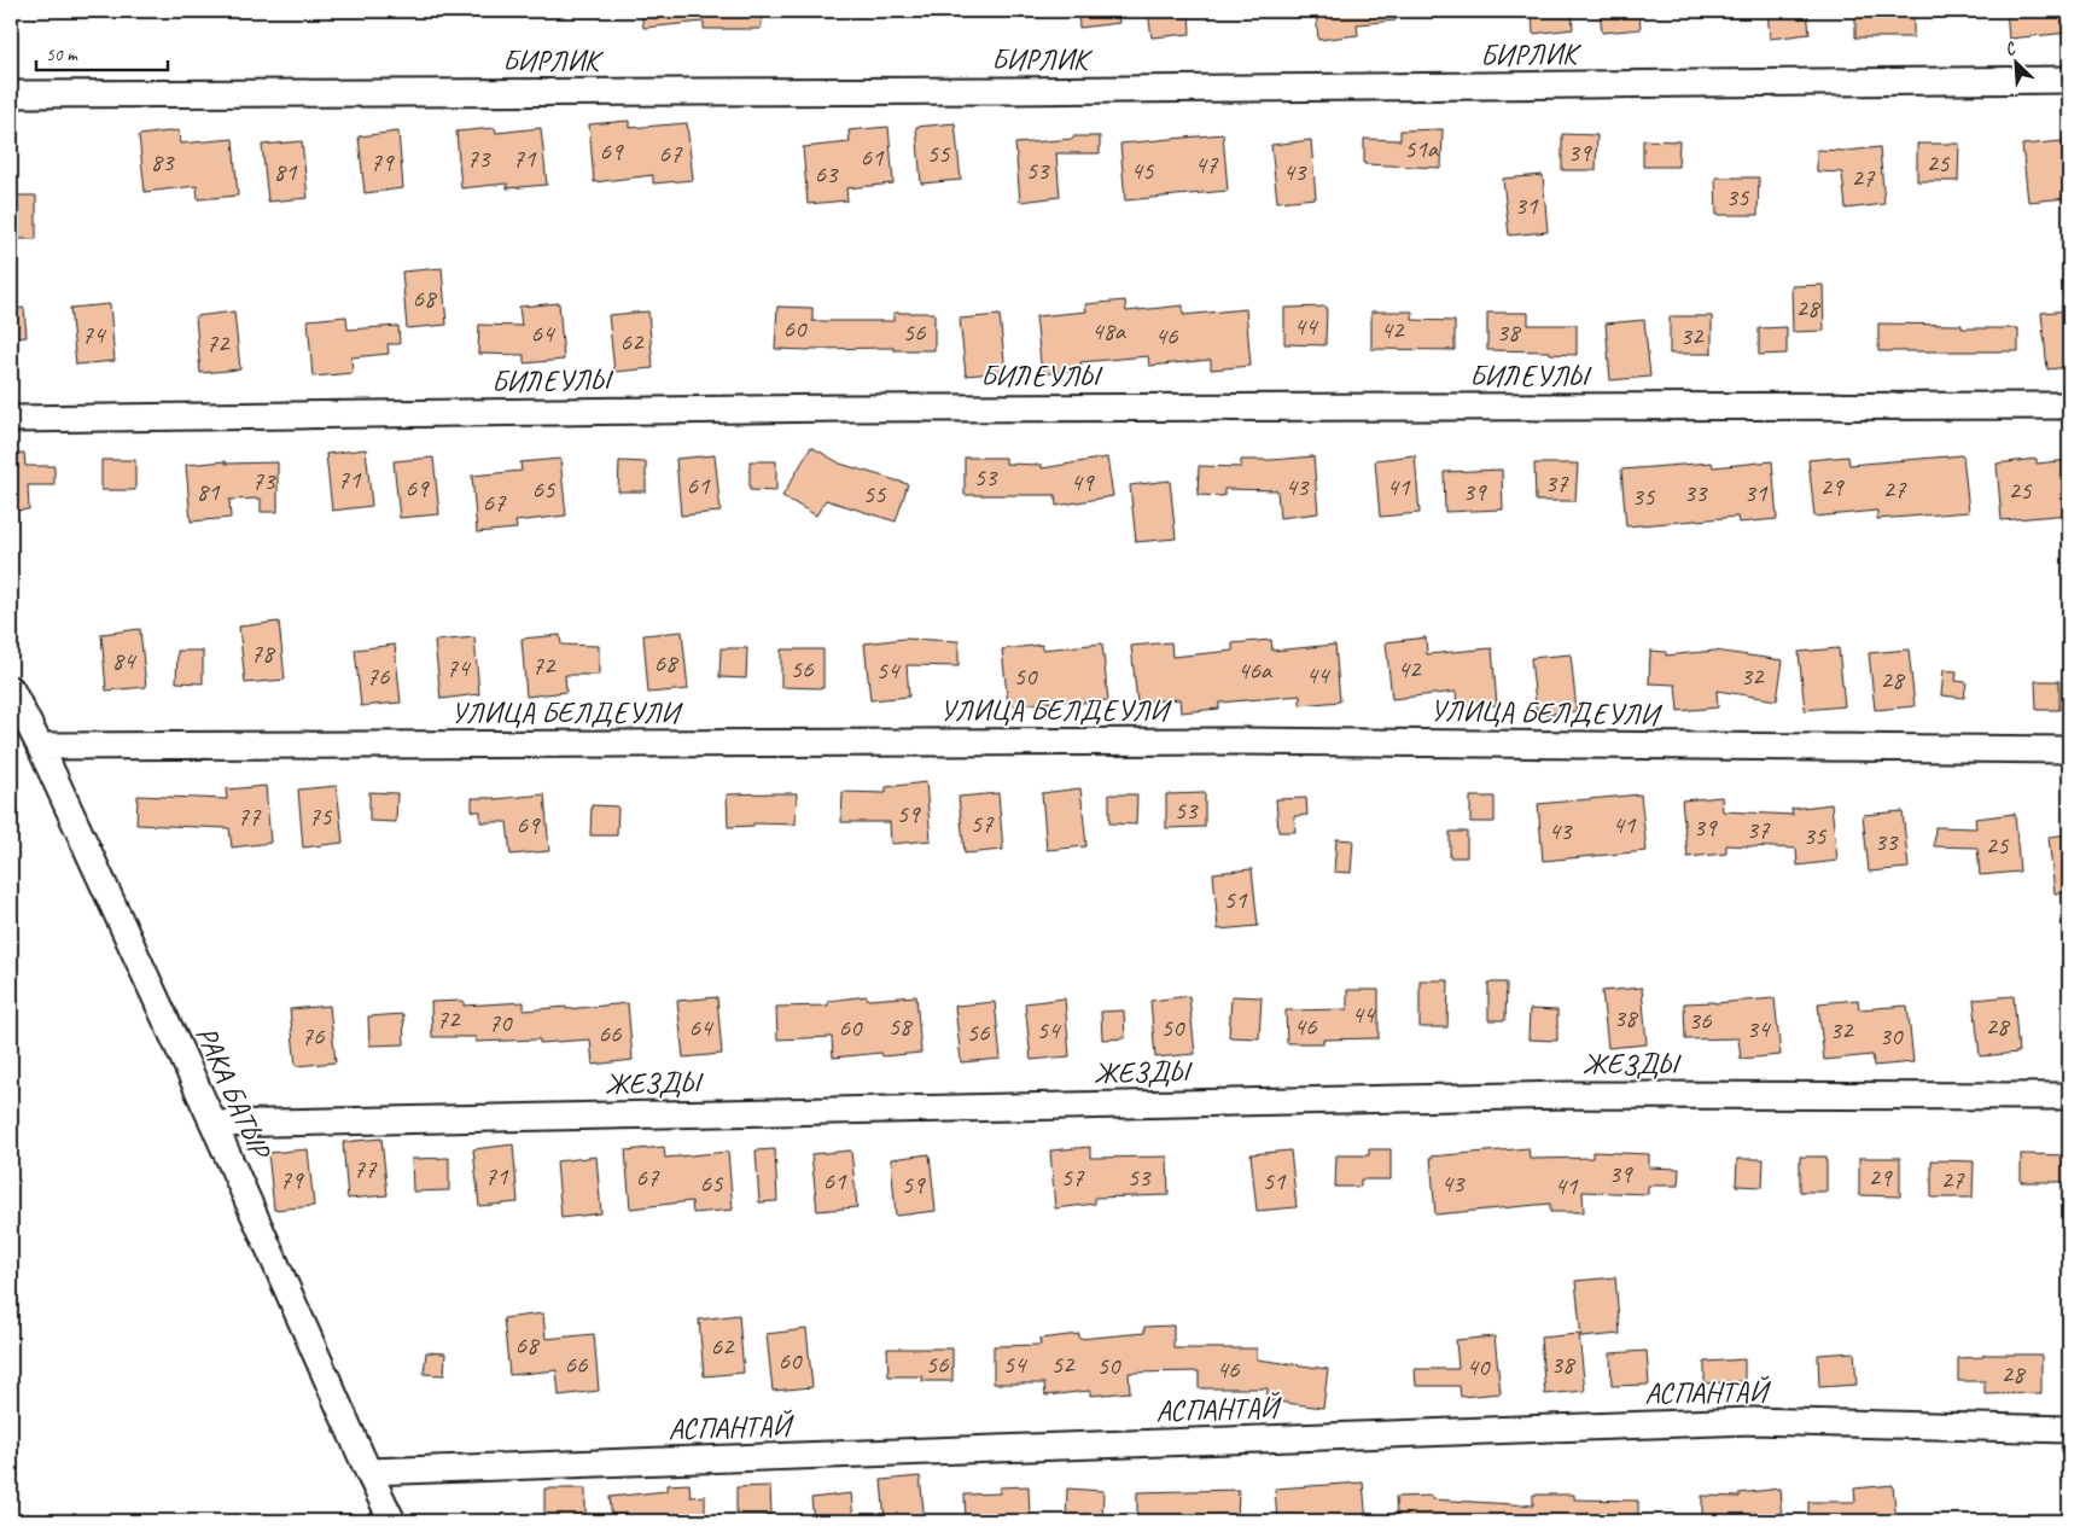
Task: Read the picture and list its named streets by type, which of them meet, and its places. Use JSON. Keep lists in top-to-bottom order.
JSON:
{
  "streets": {
    "street": [
      "БИРЛИК",
      "БИЛЕУЛЫ",
      "УЛИЦА БЕЛДЕУЛИ",
      "ЖЕЗДЫ",
      "РАКА БАТЫР",
      "АСПАНТАЙ"
    ]
  },
  "crossings": [
    ["УЛИЦА БЕЛДЕУЛИ", "РАКА БАТЫР"],
    ["ЖЕЗДЫ", "РАКА БАТЫР"],
    ["РАКА БАТЫР", "АСПАНТАЙ"]
  ],
  "house_numbers": [
    "51а",
    "69",
    "39",
    "67",
    "55",
    "61",
    "73",
    "71",
    "83",
    "79",
    "25",
    "47",
    "53",
    "45",
    "81",
    "43",
    "63",
    "27",
    "35",
    "31",
    "68",
    "28",
    "44",
    "60",
    "42",
    "48а",
    "56",
    "38",
    "64",
    "74",
    "46",
    "32",
    "62",
    "72",
    "53",
    "71",
    "73",
    "49",
    "37",
    "61",
    "43",
    "41",
    "29",
    "69",
    "65",
    "27",
    "25",
    "81",
    "39",
    "33",
    "31",
    "55",
    "35",
    "67",
    "78",
    "84",
    "68",
    "72",
    "74",
    "56",
    "42",
    "54",
    "46а",
    "44",
    "76",
    "50",
    "32",
    "28",
    "53",
    "59",
    "77",
    "75",
    "57",
    "69",
    "41",
    "39",
    "37",
    "43",
    "35",
    "33",
    "25",
    "51",
    "44",
    "38",
    "72",
    "36",
    "70",
    "58",
    "46",
    "28",
    "64",
    "60",
    "50",
    "34",
    "54",
    "32",
    "56",
    "66",
    "76",
    "30",
    "77",
    "39",
    "71",
    "67",
    "57",
    "53",
    "29",
    "79",
    "27",
    "61",
    "51",
    "65",
    "43",
    "59",
    "41",
    "68",
    "62",
    "60",
    "66",
    "56",
    "54",
    "52",
    "38",
    "50",
    "40",
    "46",
    "28"
  ],
  "scale_bar": "50 m",
  "north": "top left"
}
